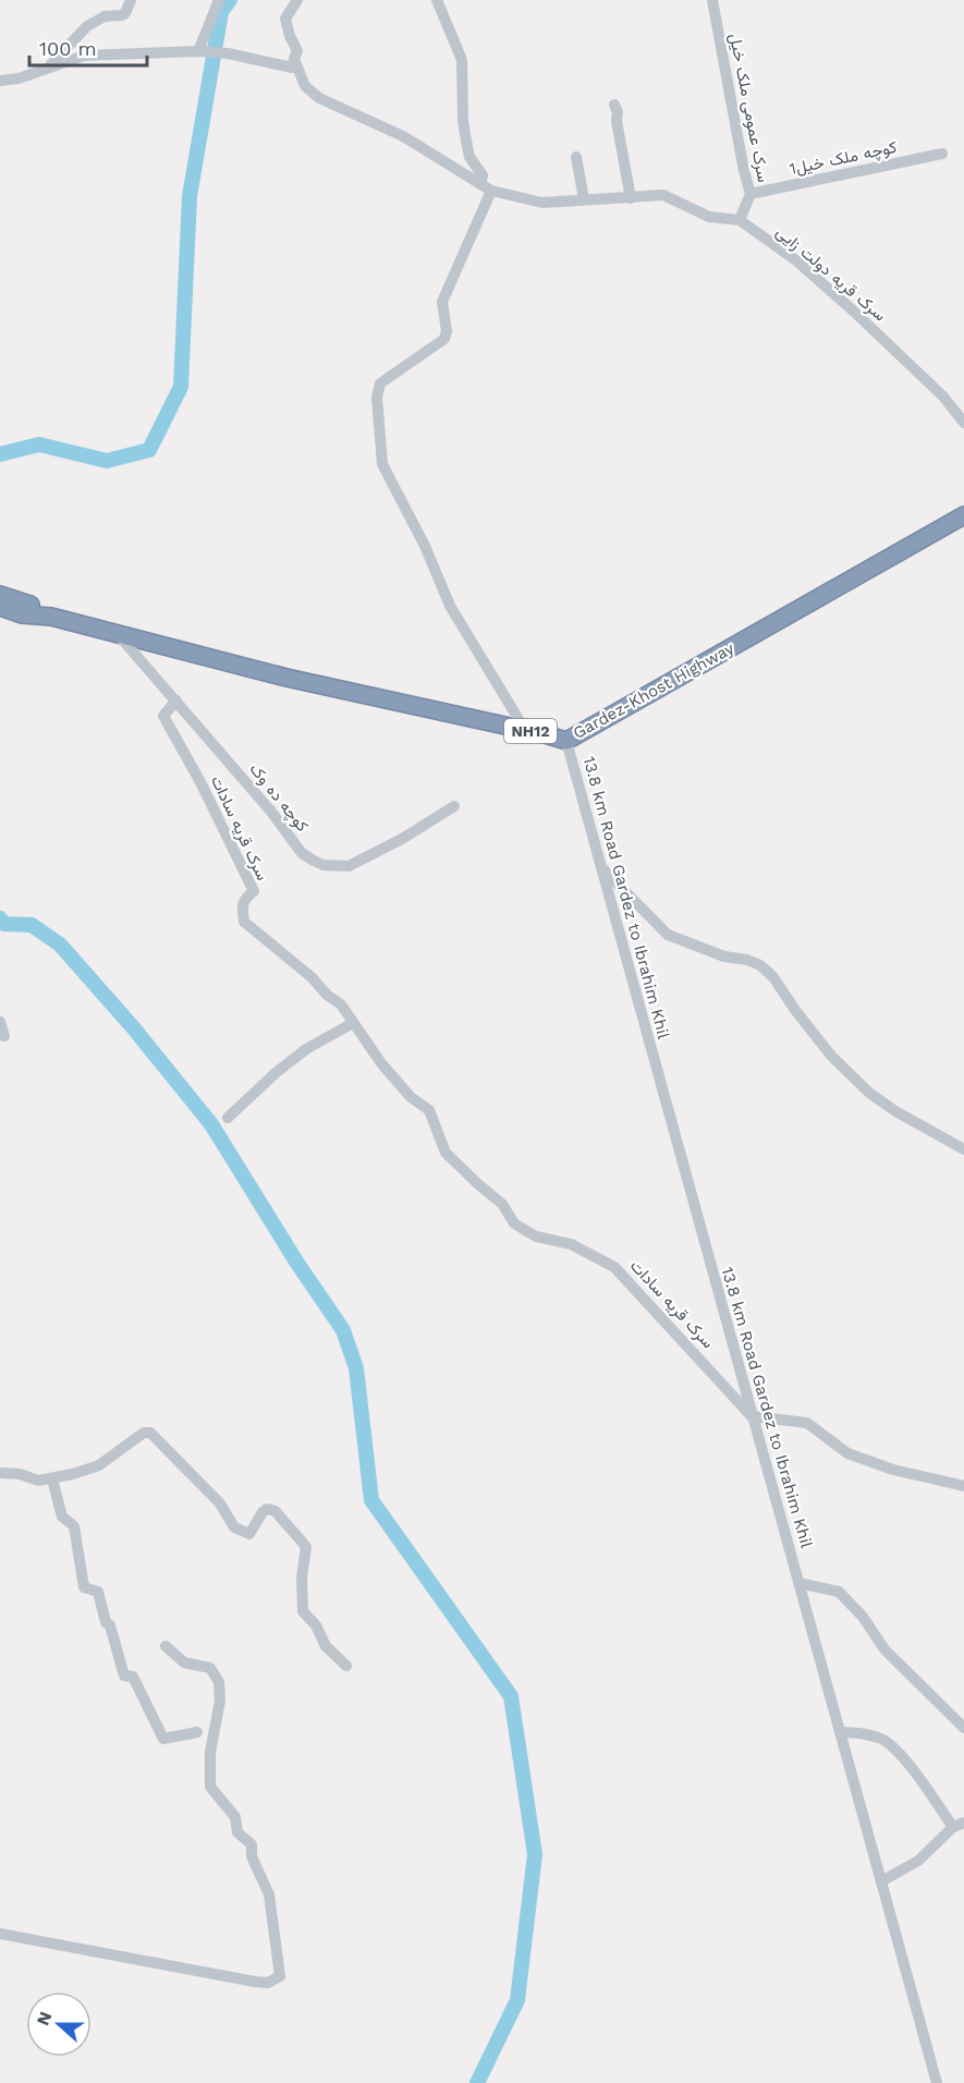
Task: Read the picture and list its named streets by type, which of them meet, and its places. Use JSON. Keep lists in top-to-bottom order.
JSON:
{
  "streets": {
    "highway": ["Gardez-Khost Highway", "NH12"],
    "street": [
      "سرک عمومی ملک خیل",
      "کوچه ملک خیل1",
      "سرک قریه دولت زایی",
      "کوچه ده وک",
      "سرک قریه سادات",
      "13.8 km Road Gardez to Ibrahim Khil"
    ]
  },
  "crossings": [
    ["سرک عمومی ملک خیل", "کوچه ملک خیل1"],
    ["سرک عمومی ملک خیل", "سرک قریه دولت زایی"],
    ["Gardez-Khost Highway", "کوچه ده وک"],
    ["Gardez-Khost Highway", "13.8 km Road Gardez to Ibrahim Khil"],
    ["کوچه ده وک", "سرک قریه سادات"],
    ["سرک قریه سادات", "13.8 km Road Gardez to Ibrahim Khil"]
  ],
  "scale_bar": "100 m",
  "north": "left"
}
